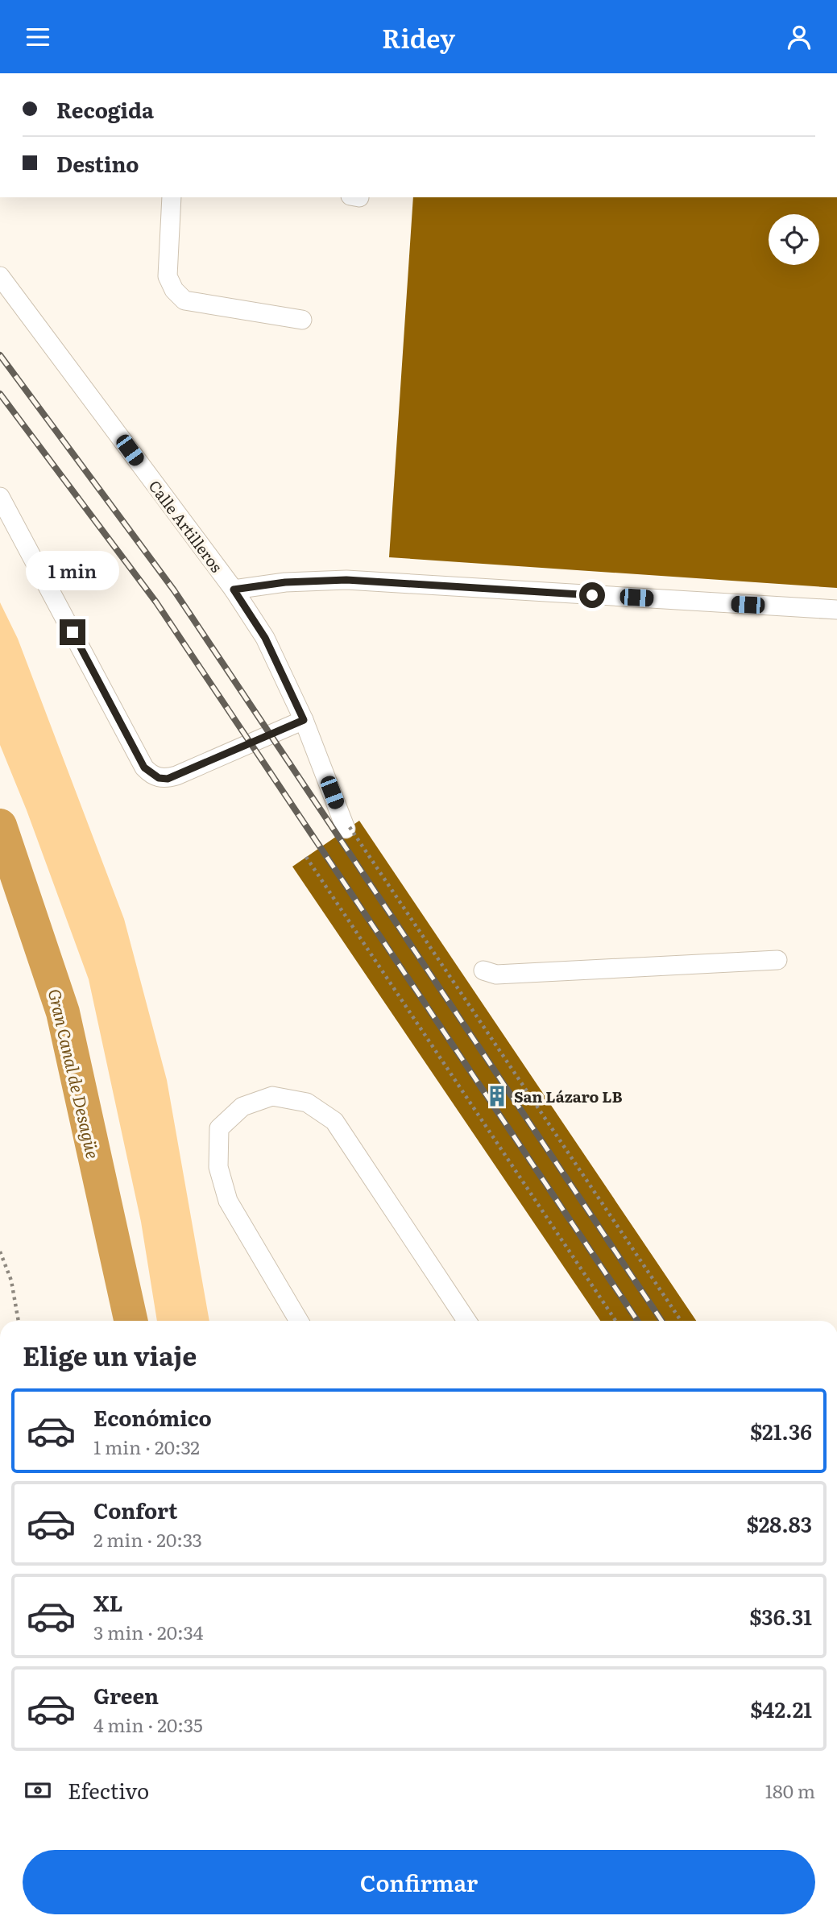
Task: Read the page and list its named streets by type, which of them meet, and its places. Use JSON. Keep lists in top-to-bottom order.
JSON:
{
  "streets": {
    "lane": ["Calle Artilleros"]
  },
  "water": ["Gran Canal de Desagüe"],
  "places": {
    "building": ["San Lázaro LB"]
  },
  "page": {
    "header": "Ridey",
    "banner": ["Recogida", "Destino"],
    "bubble": "1 min",
    "heading": "Elige un viaje",
    "list": [
      {
        "name": "Económico",
        "note": "1 min · 20:32",
        "value": "$21.36"
      },
      {
        "name": "Confort",
        "note": "2 min · 20:33",
        "value": "$28.83"
      },
      {
        "name": "XL",
        "note": "3 min · 20:34",
        "value": "$36.31"
      },
      {
        "name": "Green",
        "note": "4 min · 20:35",
        "value": "$42.21"
      }
    ],
    "pay": ["Efectivo", "180 m"],
    "buttons": "Confirmar"
  }
}
